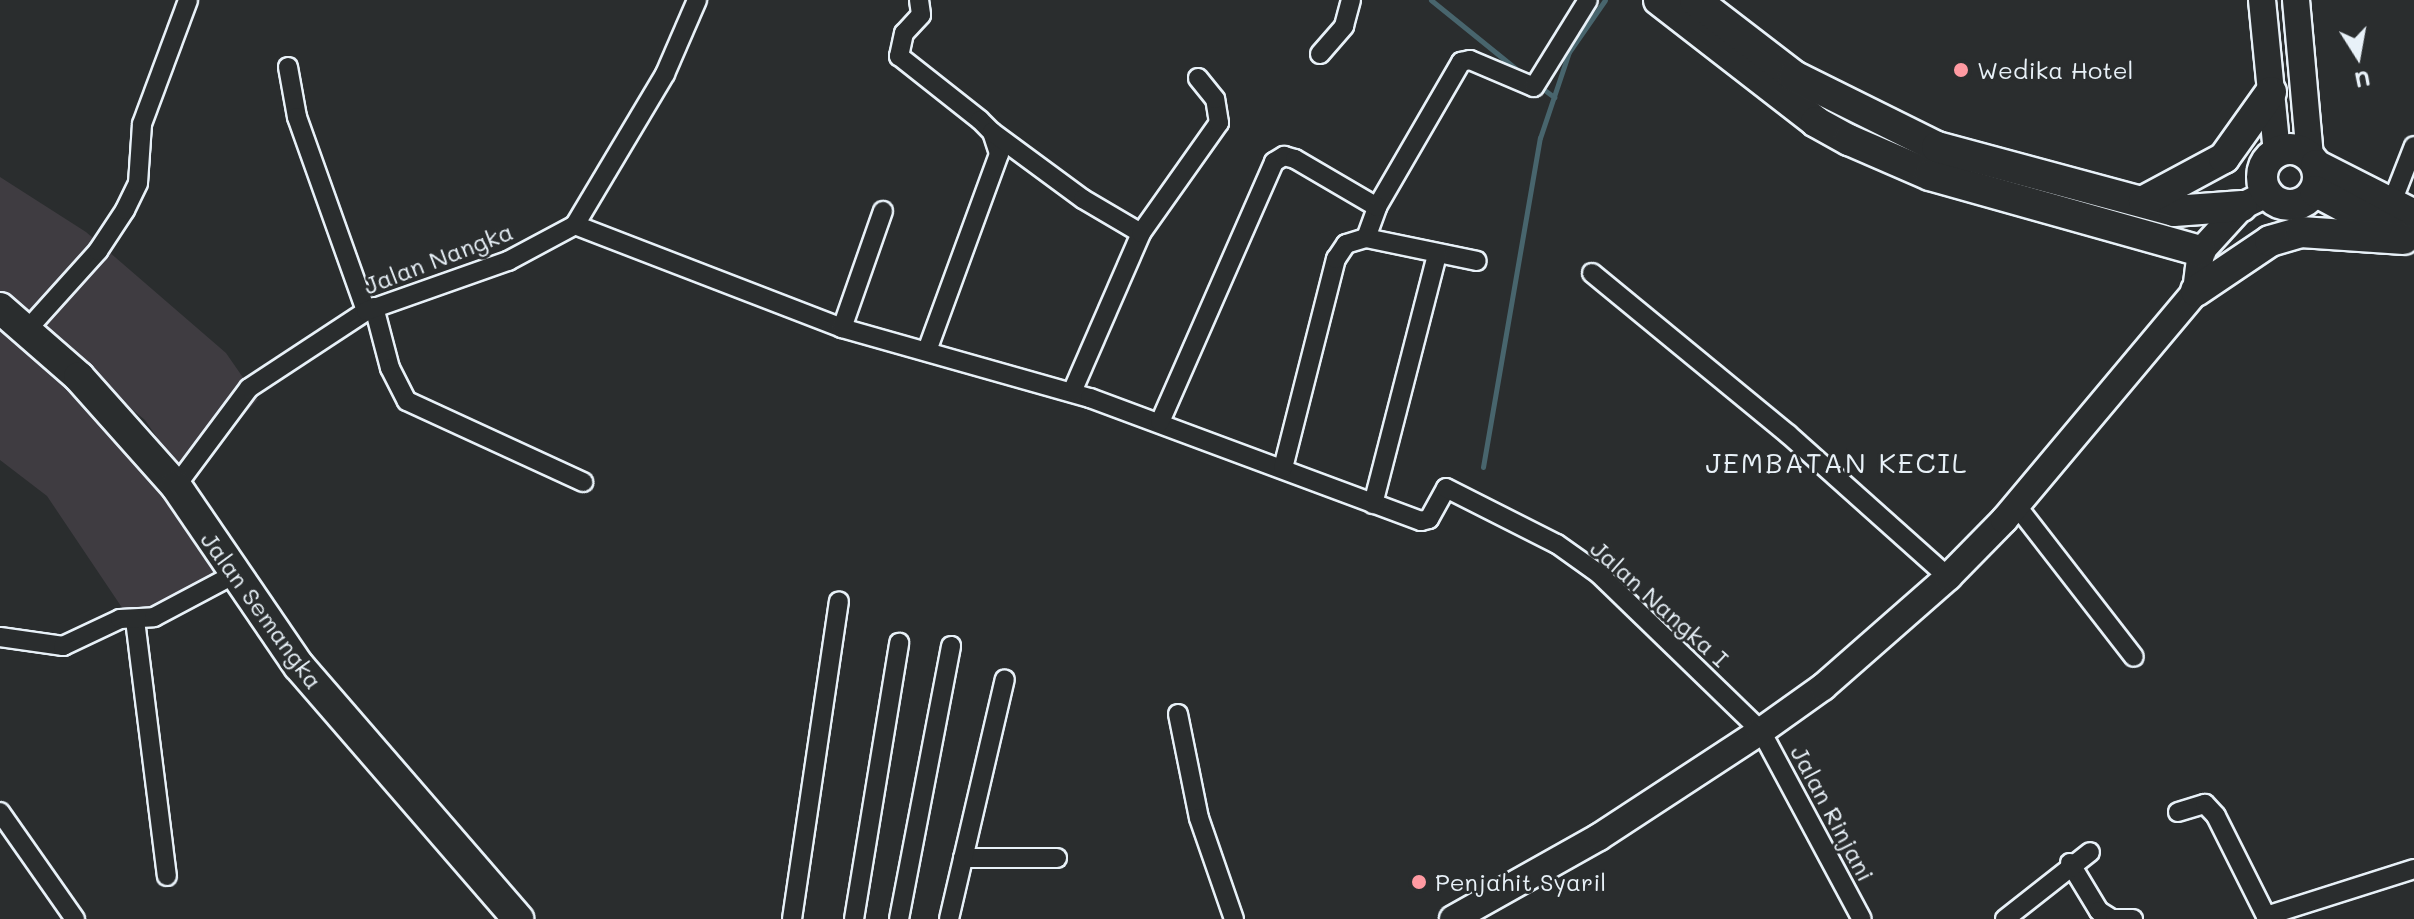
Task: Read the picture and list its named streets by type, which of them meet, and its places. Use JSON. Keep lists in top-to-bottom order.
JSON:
{
  "streets": {
    "main road": ["Jalan Semangka"],
    "street": ["Jalan Nangka", "Jalan Nangka I", "Jalan Rinjani"]
  },
  "crossings": [
    ["Jalan Nangka", "Jalan Semangka"],
    ["Jalan Nangka I", "Jalan Rinjani"]
  ],
  "districts": ["JEMBATAN KECIL"],
  "places": ["Wedika Hotel", "Penjahit Syaril"],
  "north": "bottom"
}
